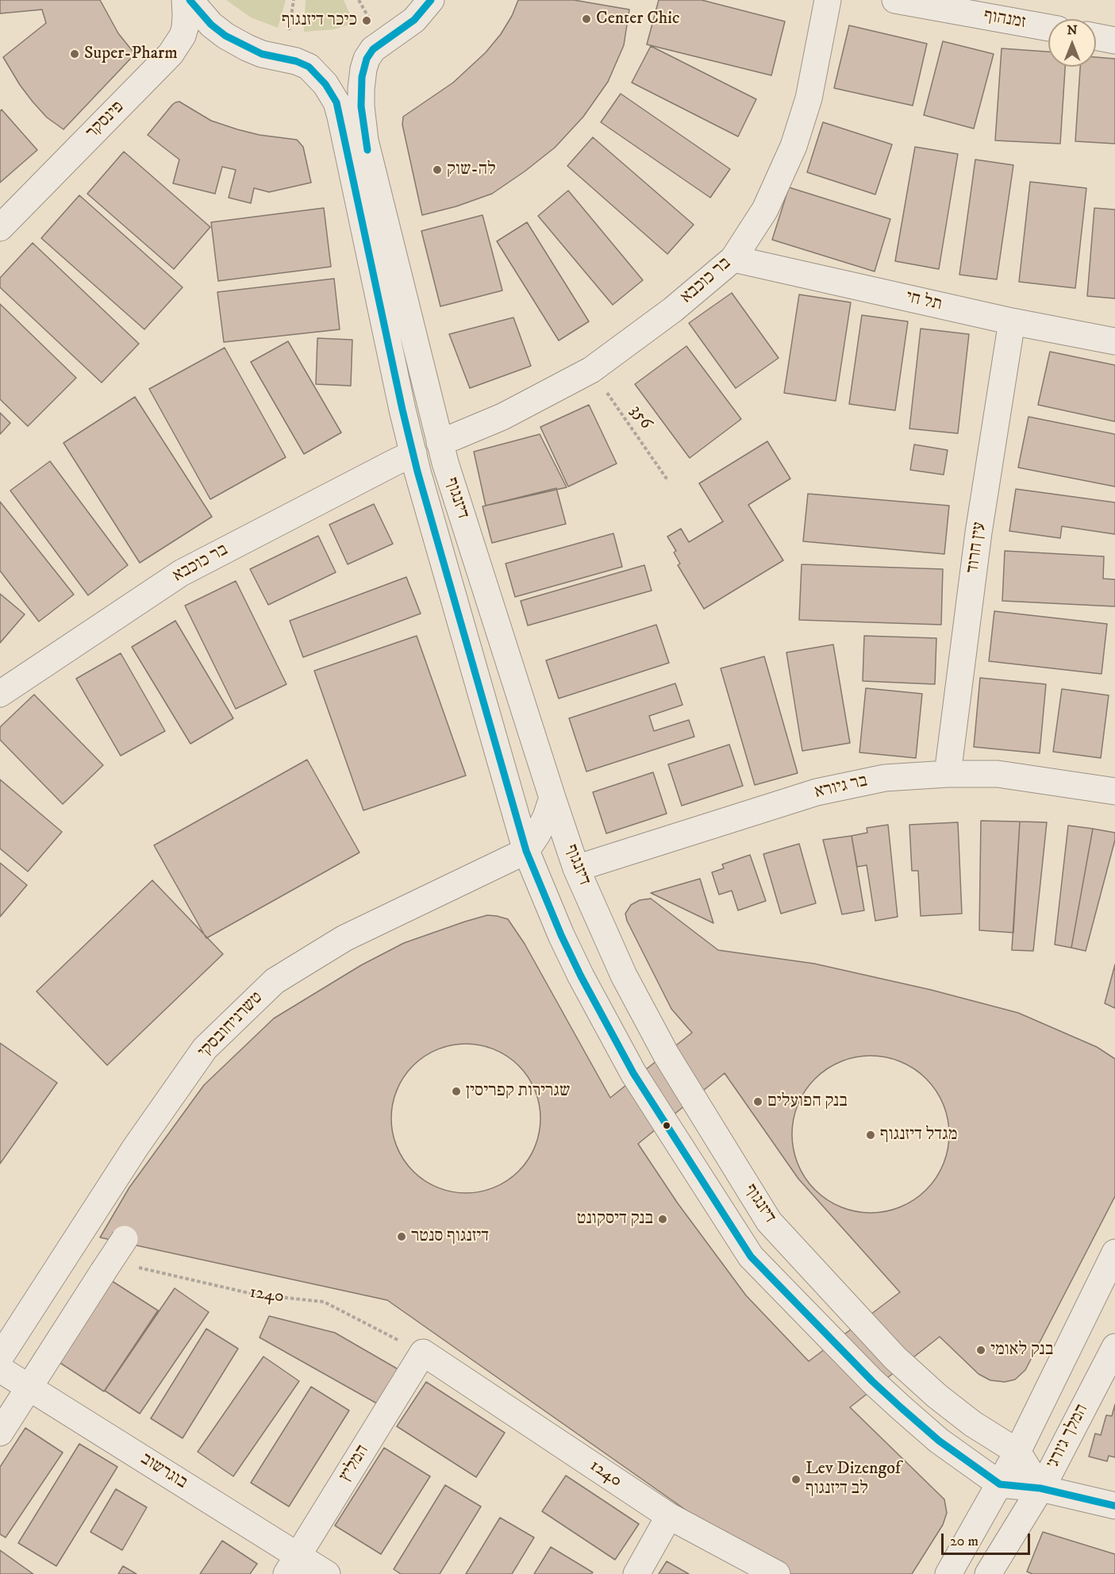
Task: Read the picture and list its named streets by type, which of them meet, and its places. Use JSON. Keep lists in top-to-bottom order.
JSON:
{
  "streets": {
    "street": [
      "זמנהוף",
      "פינסקר",
      "בר כוכבא",
      "תל חי",
      "דיזנגוף",
      "עין חרוד",
      "בר גיורא",
      "טשרניחובסקי",
      "1240",
      "המלך ג׳ורג׳",
      "המליץ",
      "בוגרשוב"
    ],
    "path": ["356"]
  },
  "crossings": [
    ["בר כוכבא", "תל חי"],
    ["בר כוכבא", "356"],
    ["בר כוכבא", "דיזנגוף"],
    ["תל חי", "עין חרוד"],
    ["דיזנגוף", "בר גיורא"],
    ["דיזנגוף", "טשרניחובסקי"],
    ["דיזנגוף", "המלך ג׳ורג׳"],
    ["עין חרוד", "בר גיורא"],
    ["1240", "המליץ"],
    ["המליץ", "בוגרשוב"]
  ],
  "places": [
    "Center Chic",
    "כיכר דיזנגוף",
    "Super-Pharm",
    "לה-שוק",
    "שגרירות קפריסין",
    "בנק הפועלים",
    "מגדל דיזנגוף",
    "בנק דיסקונט",
    "דיזנגוף סנטר",
    "בנק לאומי",
    "Lev Dizengof לב דיזנגוף"
  ],
  "scale_bar": "20 m",
  "north": "top"
}
